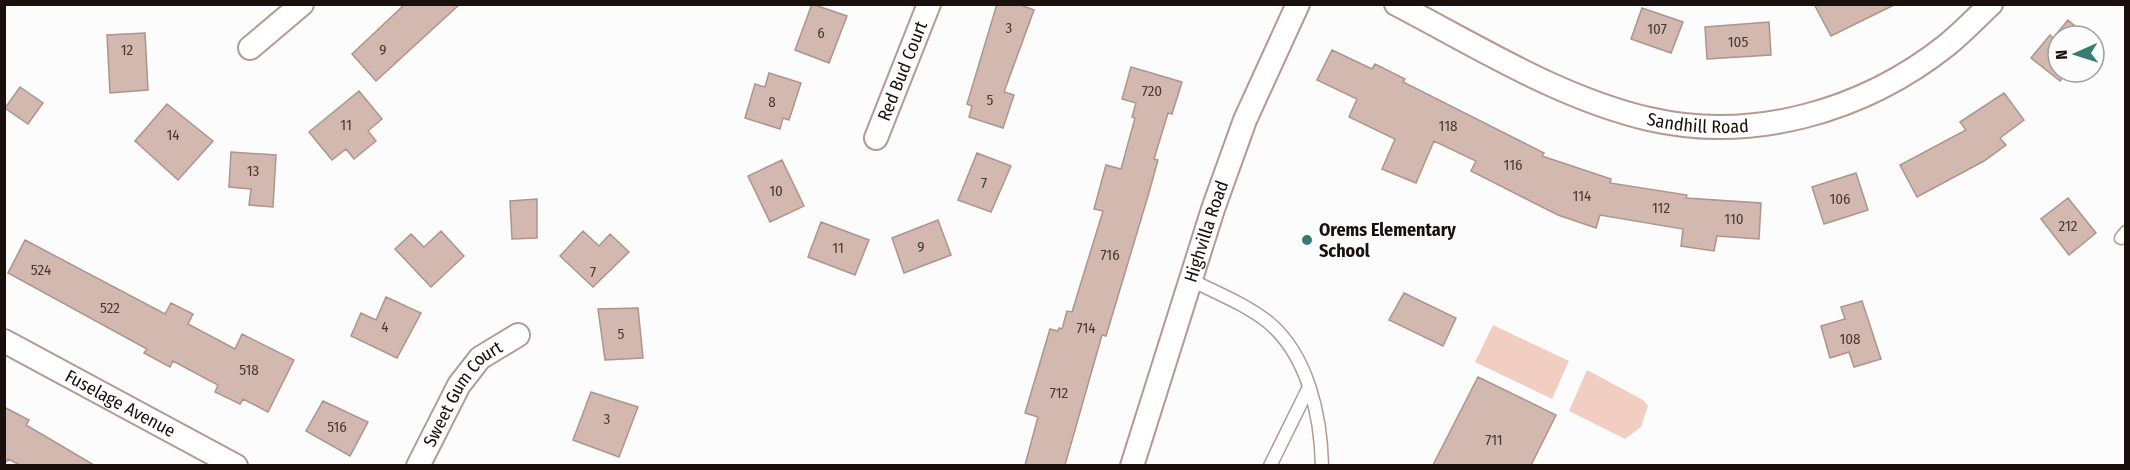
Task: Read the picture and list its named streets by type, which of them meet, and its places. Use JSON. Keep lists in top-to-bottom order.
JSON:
{
  "streets": {
    "street": [
      "Red Bud Court",
      "Sandhill Road",
      "Highvilla Road",
      "Sweet Gum Court",
      "Fuselage Avenue"
    ]
  },
  "places": ["Orems Elementary School"],
  "house_numbers": [
    "3",
    "107",
    "6",
    "105",
    "12",
    "9",
    "720",
    "5",
    "8",
    "11",
    "118",
    "14",
    "116",
    "13",
    "7",
    "10",
    "114",
    "106",
    "112",
    "110",
    "212",
    "9",
    "11",
    "716",
    "524",
    "7",
    "522",
    "4",
    "714",
    "5",
    "108",
    "518",
    "712",
    "3",
    "516",
    "711"
  ],
  "north": "left"
}
